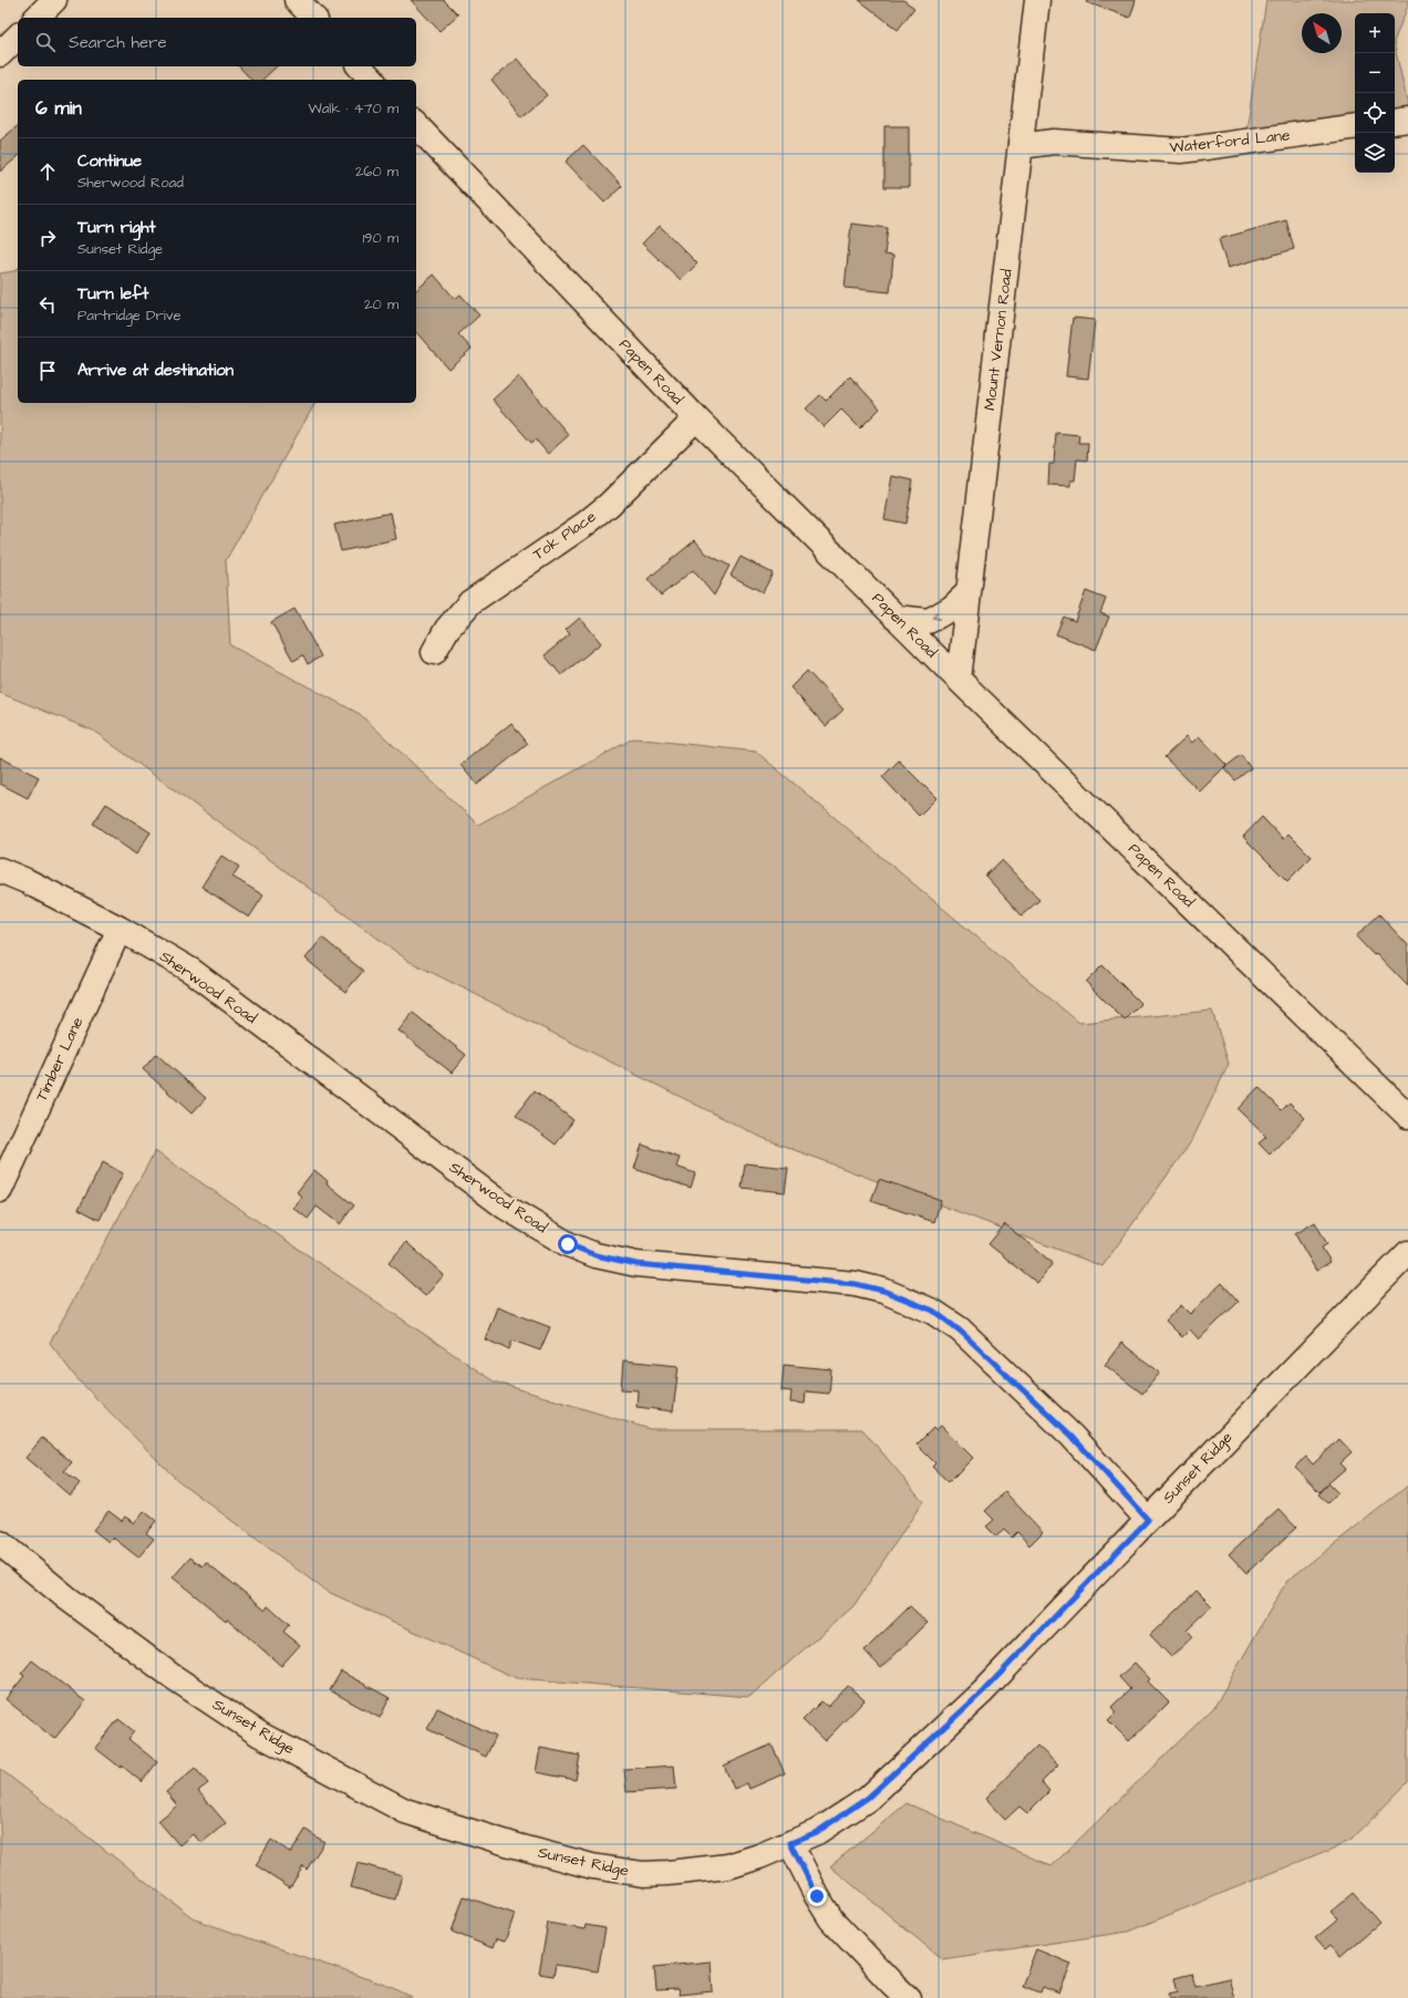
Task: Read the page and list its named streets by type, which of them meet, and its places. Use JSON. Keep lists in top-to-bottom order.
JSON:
{
  "streets": {
    "street": [
      "Waterford Lane",
      "Mount Vernon Road",
      "Papen Road",
      "Tok Place",
      "Sherwood Road",
      "Timber Lane",
      "Sunset Ridge"
    ]
  },
  "crossings": [
    ["Waterford Lane", "Mount Vernon Road"],
    ["Mount Vernon Road", "Papen Road"],
    ["Papen Road", "Tok Place"],
    ["Sherwood Road", "Timber Lane"],
    ["Sherwood Road", "Sunset Ridge"]
  ],
  "north": "top left",
  "page": {
    "map_buttons": ["+", "−"],
    "search": "Search here",
    "heading": ["6 min", "Walk · 470 m"],
    "list": [
      ["Continue", "Sherwood Road", "260 m"],
      ["Turn right", "Sunset Ridge", "190 m"],
      ["Turn left", "Partridge Drive", "20 m"],
      "Arrive at destination"
    ]
  }
}
